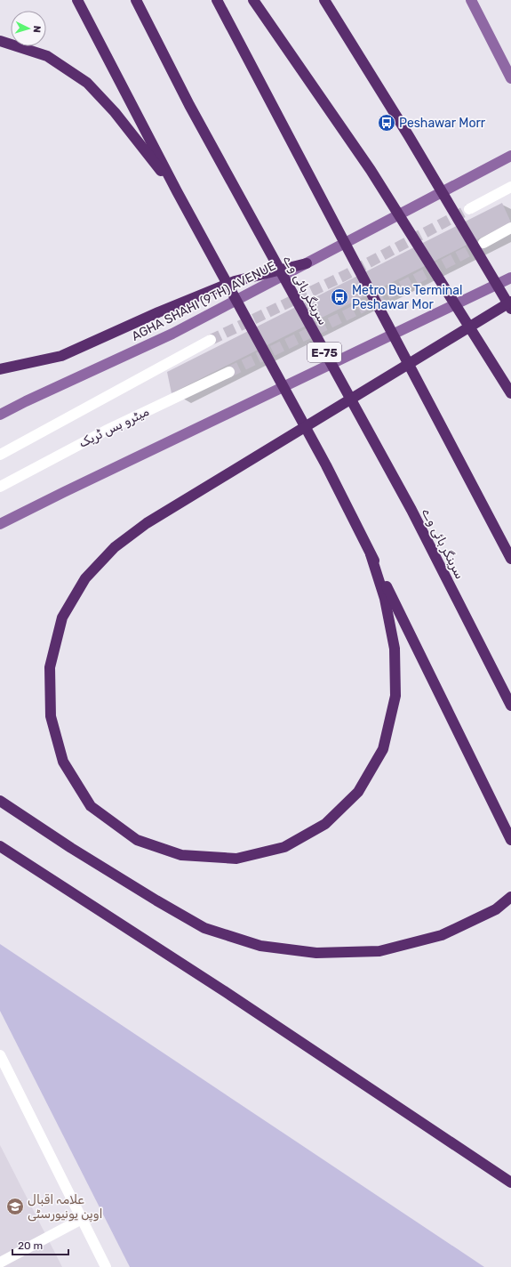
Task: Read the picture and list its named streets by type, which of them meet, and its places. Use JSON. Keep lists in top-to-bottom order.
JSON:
{
  "streets": {
    "highway": ["سرینگر ہائی وے", "E-75"],
    "main road": ["AGHA SHAHI (9TH) AVENUE"],
    "street": ["میٹرو بس ٹریک"]
  },
  "places": {
    "bus stop": ["Peshawar Morr", "Metro Bus Terminal Peshawar Mor"],
    "school or university": ["علامہ اقبال اوپن یونیورسٹی"]
  },
  "scale_bar": "20 m",
  "north": "right"
}
